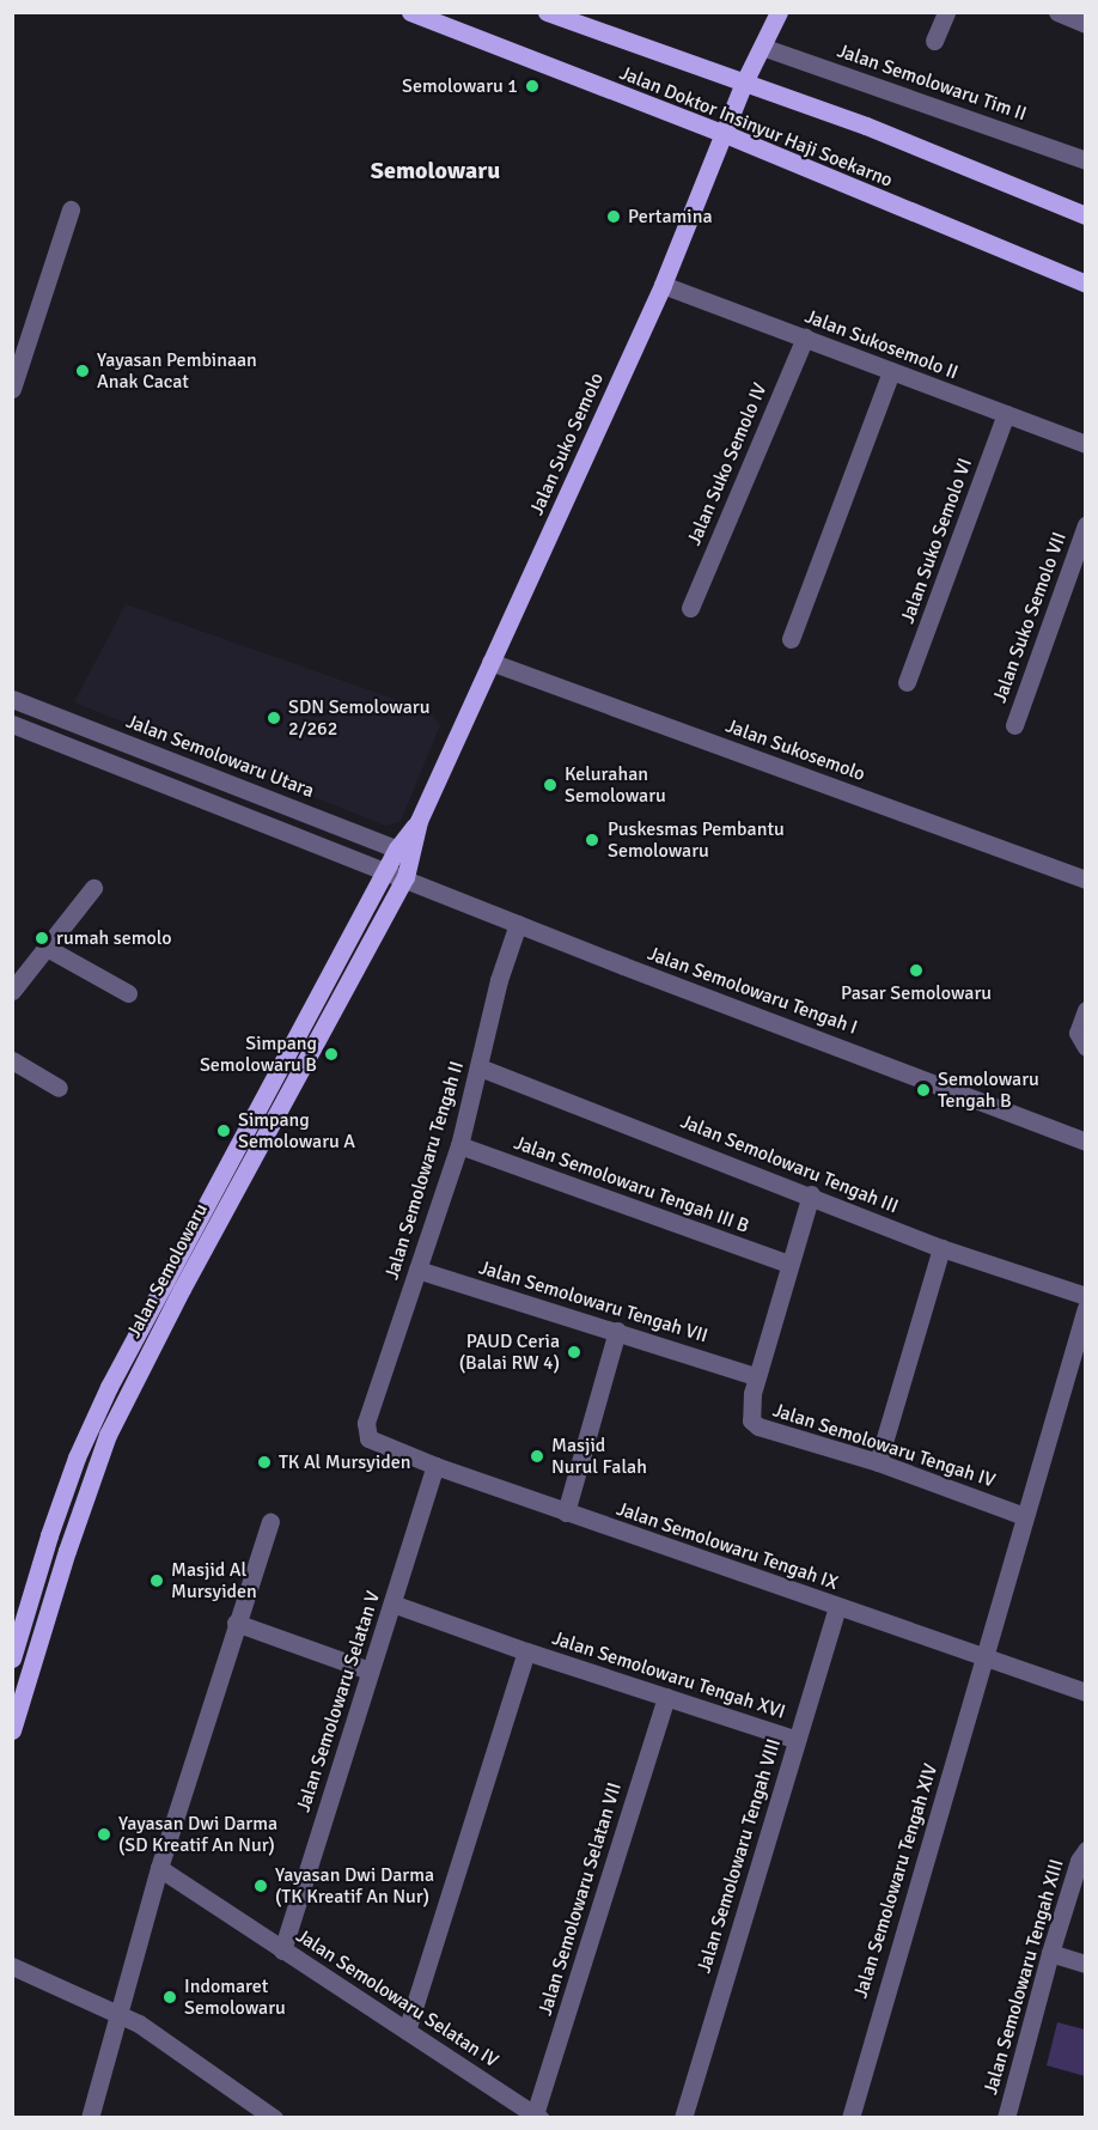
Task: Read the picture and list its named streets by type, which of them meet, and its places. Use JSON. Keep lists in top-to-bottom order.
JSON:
{
  "streets": {
    "main road": ["Jalan Doktor Insinyur Haji Soekarno", "Jalan Suko Semolo", "Jalan Semolowaru"],
    "street": [
      "Jalan Semolowaru Tim II",
      "Jalan Sukosemolo II",
      "Jalan Suko Semolo IV",
      "Jalan Suko Semolo VI",
      "Jalan Suko Semolo VII",
      "Jalan Sukosemolo",
      "Jalan Semolowaru Utara",
      "Jalan Semolowaru Tengah I",
      "Jalan Semolowaru Tengah III",
      "Jalan Semolowaru Tengah II",
      "Jalan Semolowaru Tengah III B",
      "Jalan Semolowaru Tengah VII",
      "Jalan Semolowaru Tengah IV",
      "Jalan Semolowaru Tengah IX",
      "Jalan Semolowaru Tengah XVI",
      "Jalan Semolowaru Selatan V",
      "Jalan Semolowaru Tengah VIII",
      "Jalan Semolowaru Tengah XIV",
      "Jalan Semolowaru Selatan VII",
      "Jalan Semolowaru Tengah XIII",
      "Jalan Semolowaru Selatan IV"
    ]
  },
  "crossings": [
    ["Jalan Doktor Insinyur Haji Soekarno", "Jalan Suko Semolo"],
    ["Jalan Sukosemolo II", "Jalan Suko Semolo"],
    ["Jalan Sukosemolo II", "Jalan Suko Semolo IV"],
    ["Jalan Sukosemolo II", "Jalan Suko Semolo VI"],
    ["Jalan Suko Semolo", "Jalan Sukosemolo"],
    ["Jalan Suko Semolo", "Jalan Semolowaru Utara"],
    ["Jalan Suko Semolo", "Jalan Semolowaru"],
    ["Jalan Semolowaru Utara", "Jalan Semolowaru"],
    ["Jalan Semolowaru Tengah I", "Jalan Semolowaru Tengah II"],
    ["Jalan Semolowaru Tengah I", "Jalan Semolowaru"],
    ["Jalan Semolowaru Tengah III", "Jalan Semolowaru Tengah II"],
    ["Jalan Semolowaru Tengah III", "Jalan Semolowaru Tengah IV"],
    ["Jalan Semolowaru Tengah II", "Jalan Semolowaru Tengah III B"],
    ["Jalan Semolowaru Tengah II", "Jalan Semolowaru Tengah VII"],
    ["Jalan Semolowaru Tengah II", "Jalan Semolowaru Tengah IX"],
    ["Jalan Semolowaru Tengah III B", "Jalan Semolowaru Tengah IV"],
    ["Jalan Semolowaru Tengah VII", "Jalan Semolowaru Tengah IV"],
    ["Jalan Semolowaru Tengah IV", "Jalan Semolowaru Tengah XIV"],
    ["Jalan Semolowaru Tengah IX", "Jalan Semolowaru Selatan V"],
    ["Jalan Semolowaru Tengah IX", "Jalan Semolowaru Tengah VIII"],
    ["Jalan Semolowaru Tengah IX", "Jalan Semolowaru Tengah XIV"],
    ["Jalan Semolowaru Tengah XVI", "Jalan Semolowaru Selatan V"],
    ["Jalan Semolowaru Tengah XVI", "Jalan Semolowaru Tengah VIII"],
    ["Jalan Semolowaru Tengah XVI", "Jalan Semolowaru Selatan VII"],
    ["Jalan Semolowaru Selatan V", "Jalan Semolowaru Selatan IV"],
    ["Jalan Semolowaru Selatan VII", "Jalan Semolowaru Selatan IV"]
  ],
  "districts": ["Semolowaru"],
  "places": [
    "Semolowaru 1",
    "Pertamina",
    "Yayasan Pembinaan Anak Cacat",
    "SDN Semolowaru 2/262",
    "Kelurahan Semolowaru",
    "Puskesmas Pembantu Semolowaru",
    "rumah semolo",
    "Pasar Semolowaru",
    "Simpang Semolowaru B",
    "Semolowaru Tengah B",
    "Simpang Semolowaru A",
    "PAUD Ceria (Balai RW 4)",
    "Masjid Nurul Falah",
    "TK Al Mursyiden",
    "Masjid Al Mursyiden",
    "Yayasan Dwi Darma (SD Kreatif An Nur)",
    "Yayasan Dwi Darma (TK Kreatif An Nur)",
    "Indomaret Semolowaru"
  ]
}
